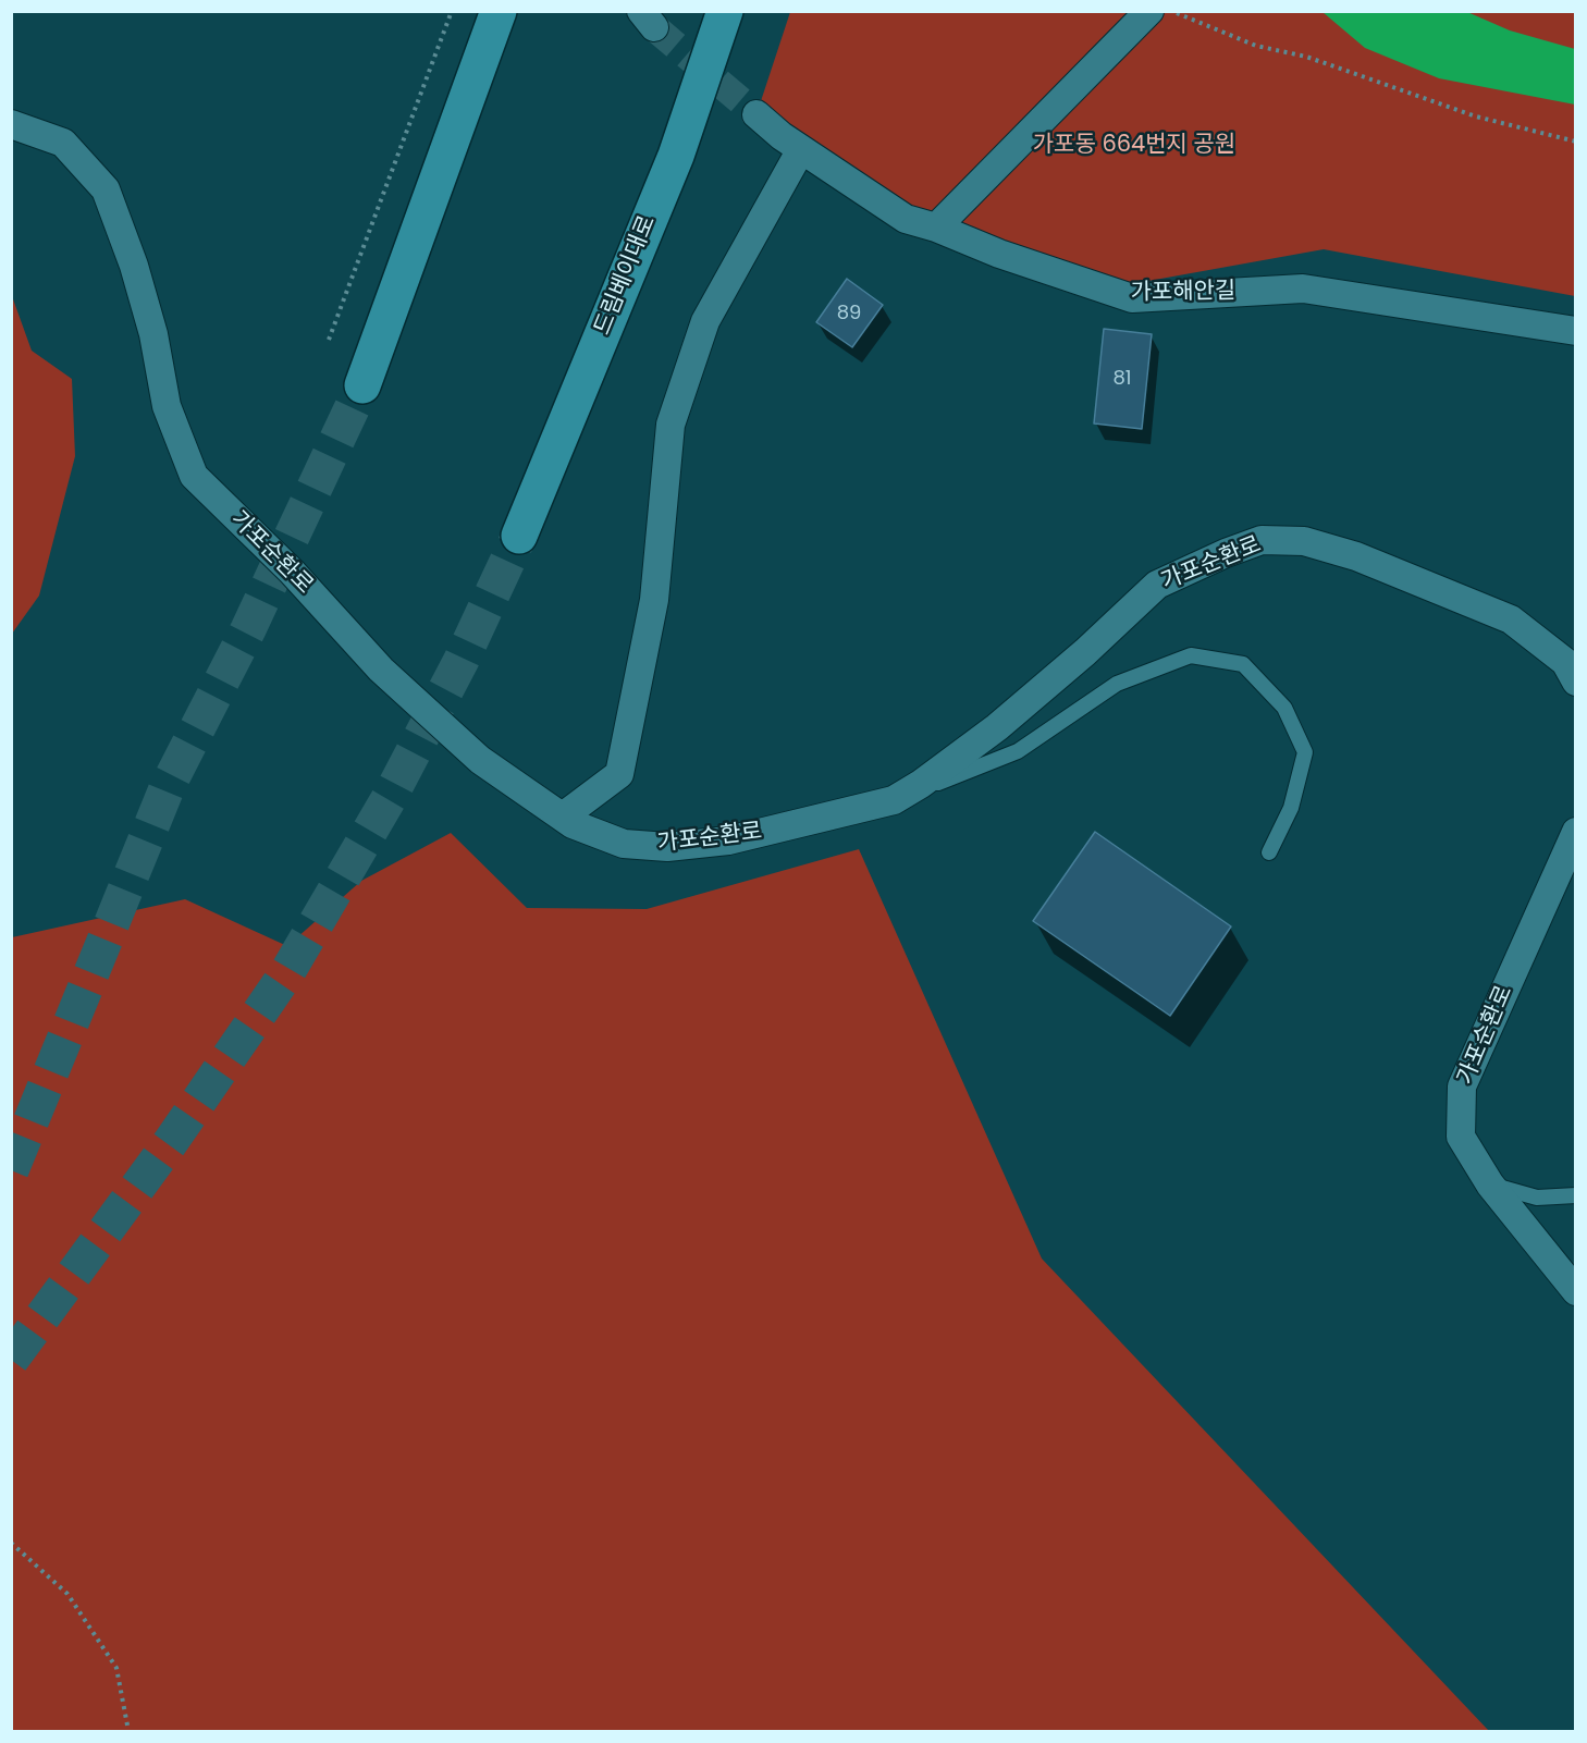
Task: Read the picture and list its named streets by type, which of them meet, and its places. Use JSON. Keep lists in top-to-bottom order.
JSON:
{
  "streets": {
    "main road": ["드림베이대로"],
    "street": ["가포해안길", "가포순환로"]
  },
  "parks": ["가포동 664번지 공원"],
  "house_numbers": ["89", "81"]
}
